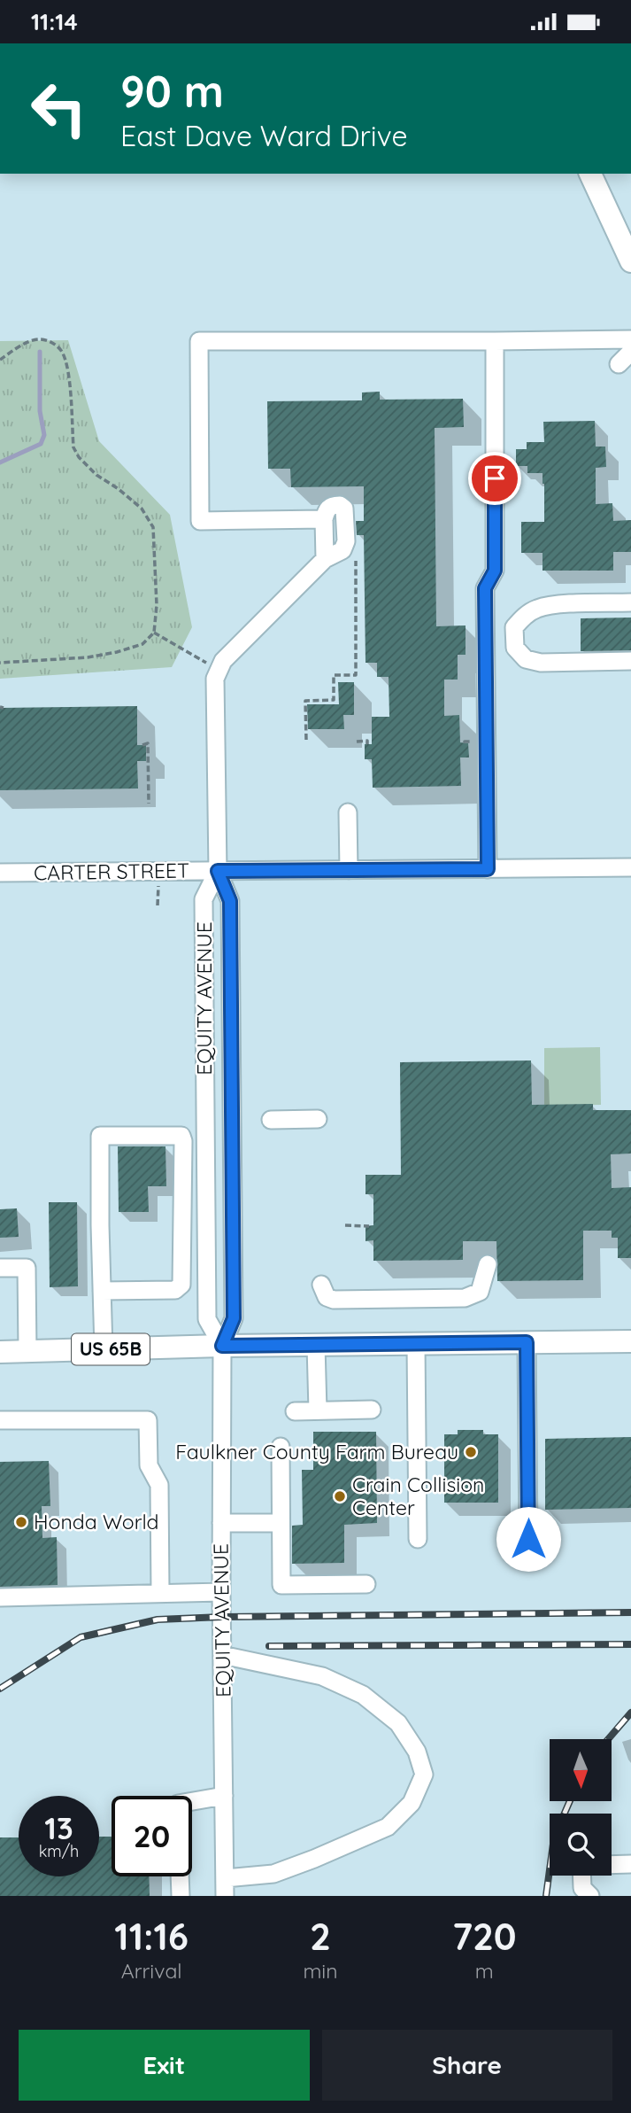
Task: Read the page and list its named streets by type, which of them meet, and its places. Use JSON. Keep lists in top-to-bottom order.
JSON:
{
  "streets": {
    "main road": ["US 65B"],
    "street": ["CARTER STREET", "EQUITY AVENUE"]
  },
  "crossings": [
    ["CARTER STREET", "EQUITY AVENUE"],
    ["EQUITY AVENUE", "US 65B"]
  ],
  "places": ["Faulkner County Farm Bureau", "Crain Collision Center", "Honda World"],
  "north": "bottom",
  "page": {
    "status": "11:14",
    "turn": ["90 m", "East Dave Ward Drive"],
    "speed": "13 km/h",
    "limit": "20",
    "eta": [
      "11:16",
      "Arrival",
      "2",
      "min",
      "720",
      "m"
    ],
    "buttons": ["Exit", "Share"]
  }
}
